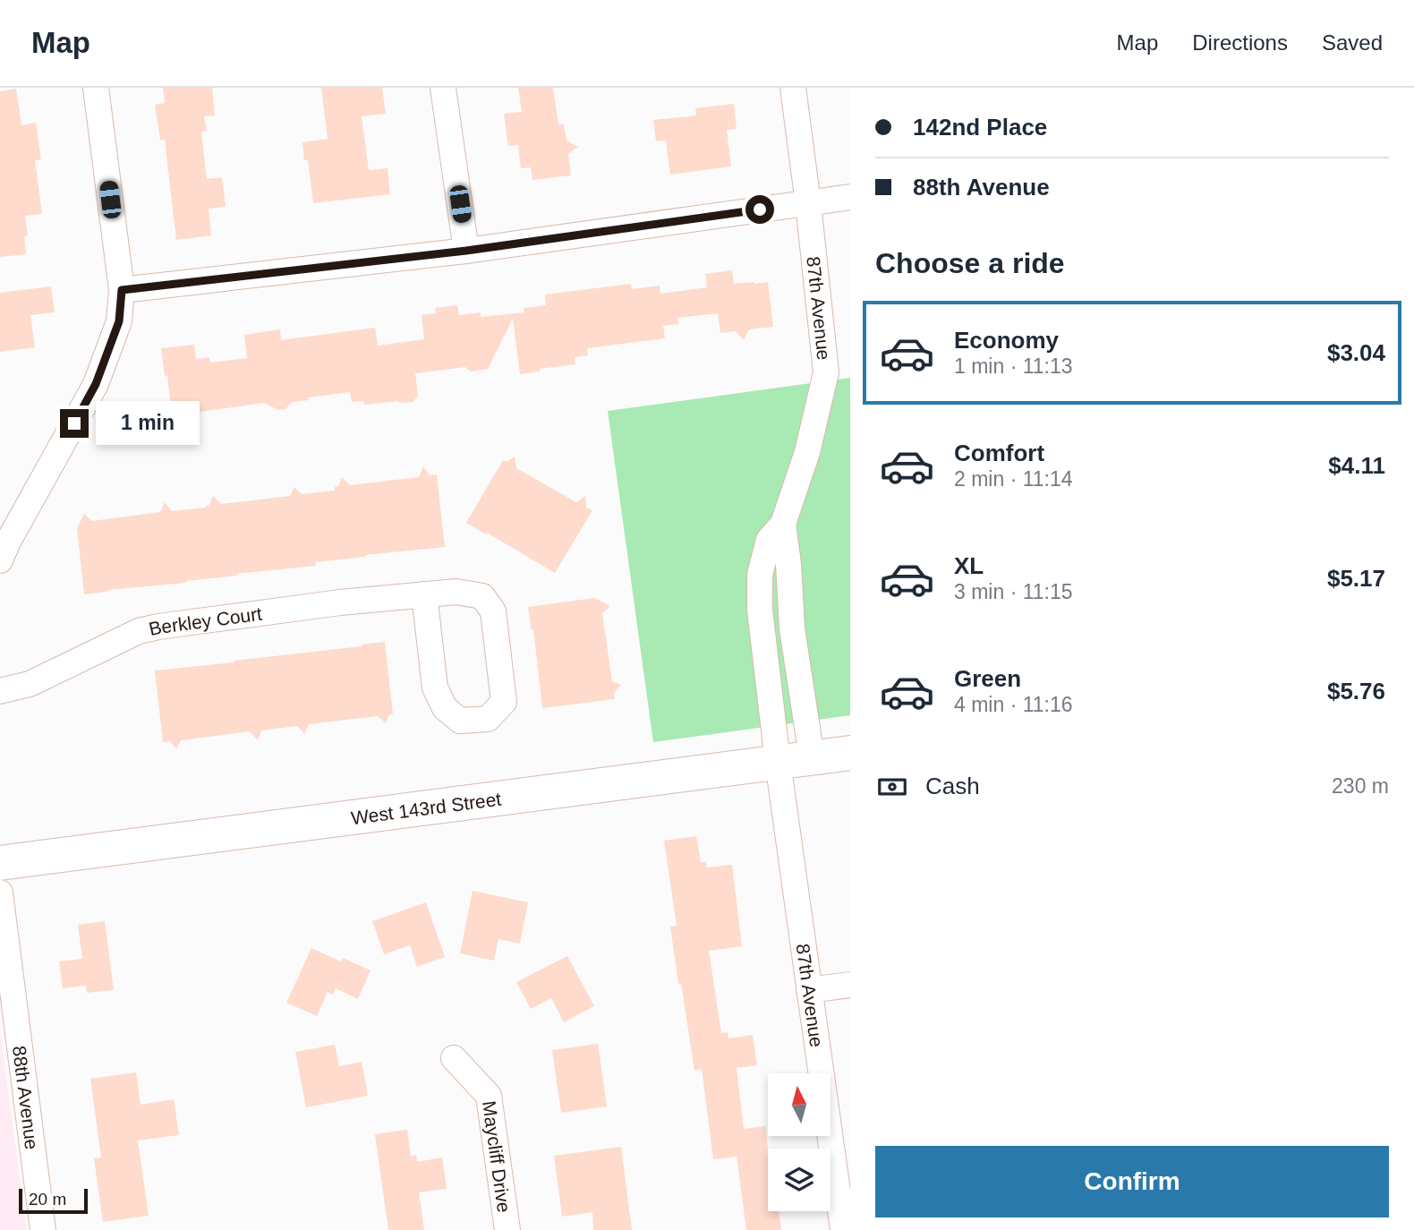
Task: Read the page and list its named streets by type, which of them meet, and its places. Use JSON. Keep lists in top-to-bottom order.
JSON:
{
  "streets": {
    "main road": ["West 143rd Street"],
    "street": [
      "87th Avenue",
      "Berkley Court",
      "88th Avenue",
      "Maycliff Drive"
    ]
  },
  "crossings": [
    ["87th Avenue", "West 143rd Street"]
  ],
  "scale_bar": "20 m",
  "north": "top",
  "page": {
    "header": "Map",
    "nav": ["Map", "Directions", "Saved"],
    "banner": ["142nd Place", "88th Avenue"],
    "heading": "Choose a ride",
    "list": [
      {
        "name": "Economy",
        "note": "1 min · 11:13",
        "value": "$3.04"
      },
      {
        "name": "Comfort",
        "note": "2 min · 11:14",
        "value": "$4.11"
      },
      {
        "name": "XL",
        "note": "3 min · 11:15",
        "value": "$5.17"
      },
      {
        "name": "Green",
        "note": "4 min · 11:16",
        "value": "$5.76"
      }
    ],
    "bubble": "1 min",
    "pay": ["Cash", "230 m"],
    "buttons": "Confirm",
    "scale": "20 m"
  }
}
